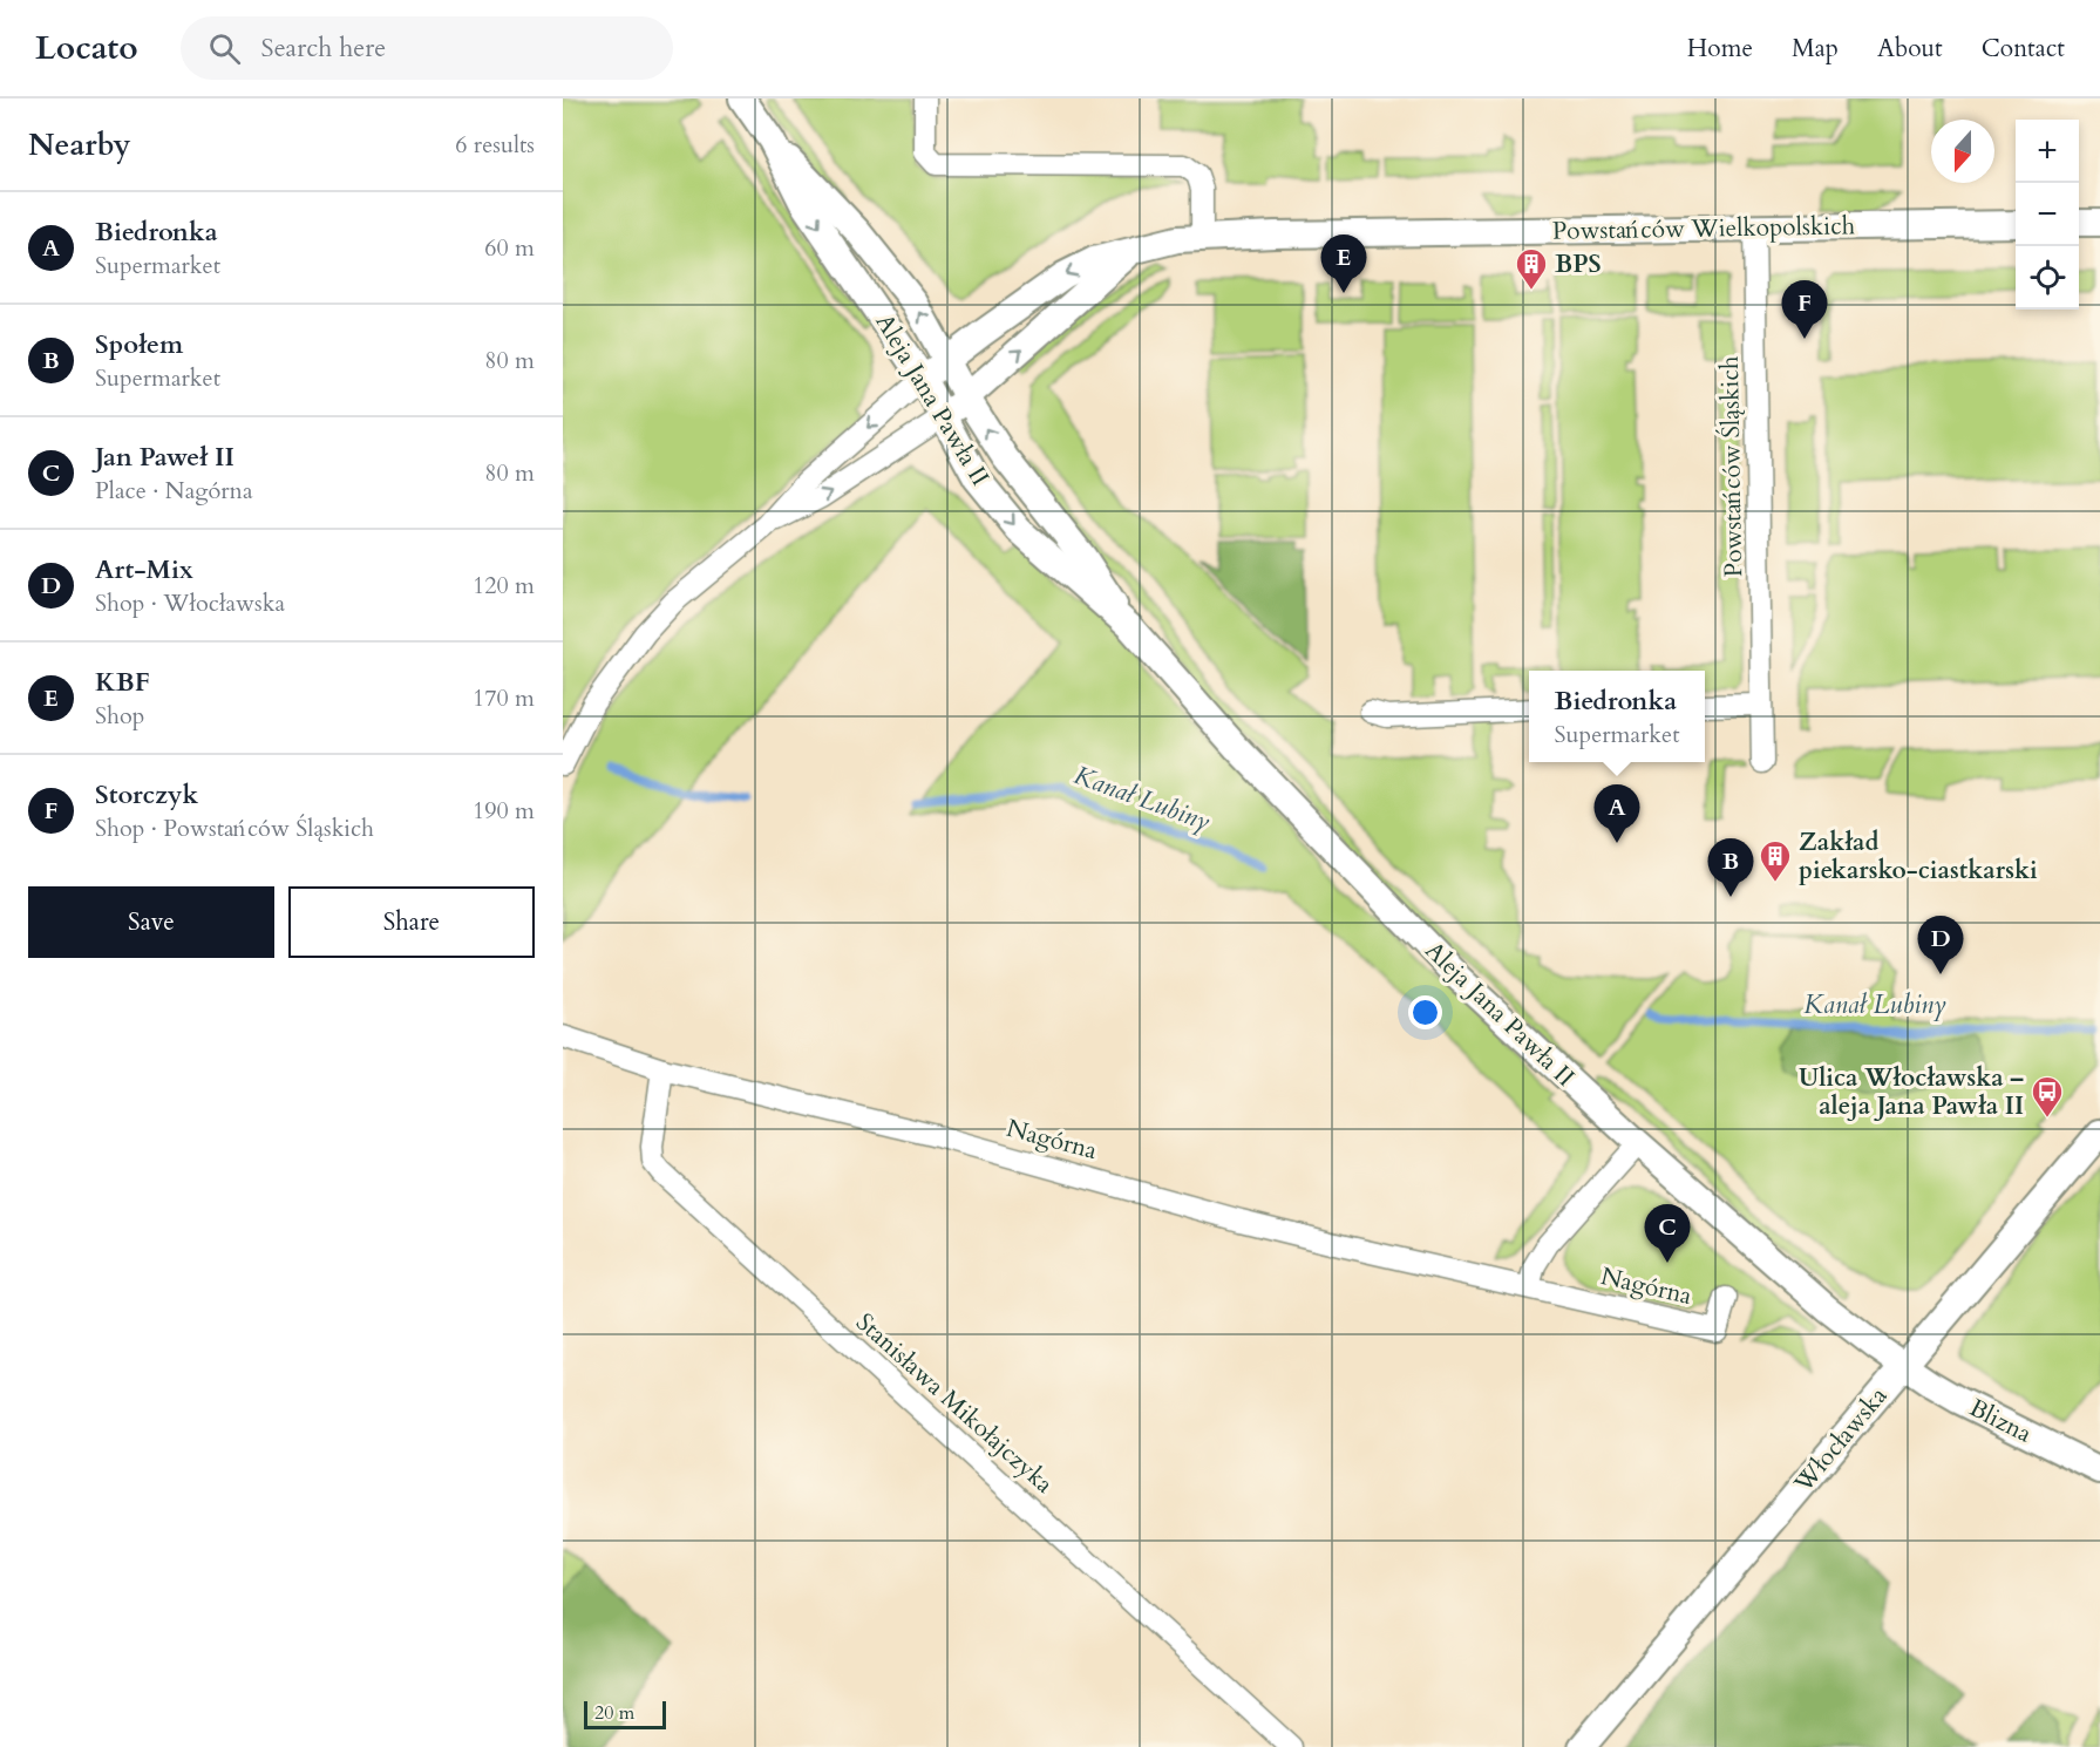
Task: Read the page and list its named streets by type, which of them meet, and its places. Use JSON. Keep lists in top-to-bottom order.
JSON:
{
  "streets": {
    "street": [
      "Powstańców Wielkopolskich",
      "Aleja Jana Pawła II",
      "Powstańców Śląskich",
      "Nagórna",
      "Stanisława Mikołajczyka",
      "Blizna",
      "Włocławska"
    ]
  },
  "crossings": [
    ["Powstańców Wielkopolskich", "Aleja Jana Pawła II"],
    ["Powstańców Wielkopolskich", "Powstańców Śląskich"],
    ["Aleja Jana Pawła II", "Blizna"],
    ["Aleja Jana Pawła II", "Włocławska"],
    ["Nagórna", "Stanisława Mikołajczyka"],
    ["Blizna", "Włocławska"]
  ],
  "water": ["Kanał Lubiny"],
  "places": {
    "building": ["BPS", "Zakład piekarsko-ciastkarski"],
    "bus stop": ["Ulica Włocławska – aleja Jana Pawła II"]
  },
  "scale_bar": "20 m",
  "north": "bottom",
  "page": {
    "header": "Locato",
    "search": "Search here",
    "nav": [
      "Home",
      "Map",
      "About",
      "Contact"
    ],
    "heading": ["Nearby", "6 results"],
    "map_buttons": ["+", "−"],
    "list": [
      {
        "mark": "A",
        "name": "Biedronka",
        "note": "Supermarket",
        "value": "60 m"
      },
      {
        "mark": "B",
        "name": "Społem",
        "note": "Supermarket",
        "value": "80 m"
      },
      {
        "mark": "C",
        "name": "Jan Paweł II",
        "note": "Place · Nagórna",
        "value": "80 m"
      },
      {
        "mark": "D",
        "name": "Art-Mix",
        "note": "Shop · Włocławska",
        "value": "120 m"
      },
      {
        "mark": "E",
        "name": "KBF",
        "note": "Shop",
        "value": "170 m"
      },
      {
        "mark": "F",
        "name": "Storczyk",
        "note": "Shop · Powstańców Śląskich",
        "value": "190 m"
      }
    ],
    "pins": [
      "E",
      "F",
      "A",
      "B",
      "D",
      "C"
    ],
    "popup": ["Biedronka", "Supermarket"],
    "buttons": ["Save", "Share"],
    "scale": "20 m"
  }
}
